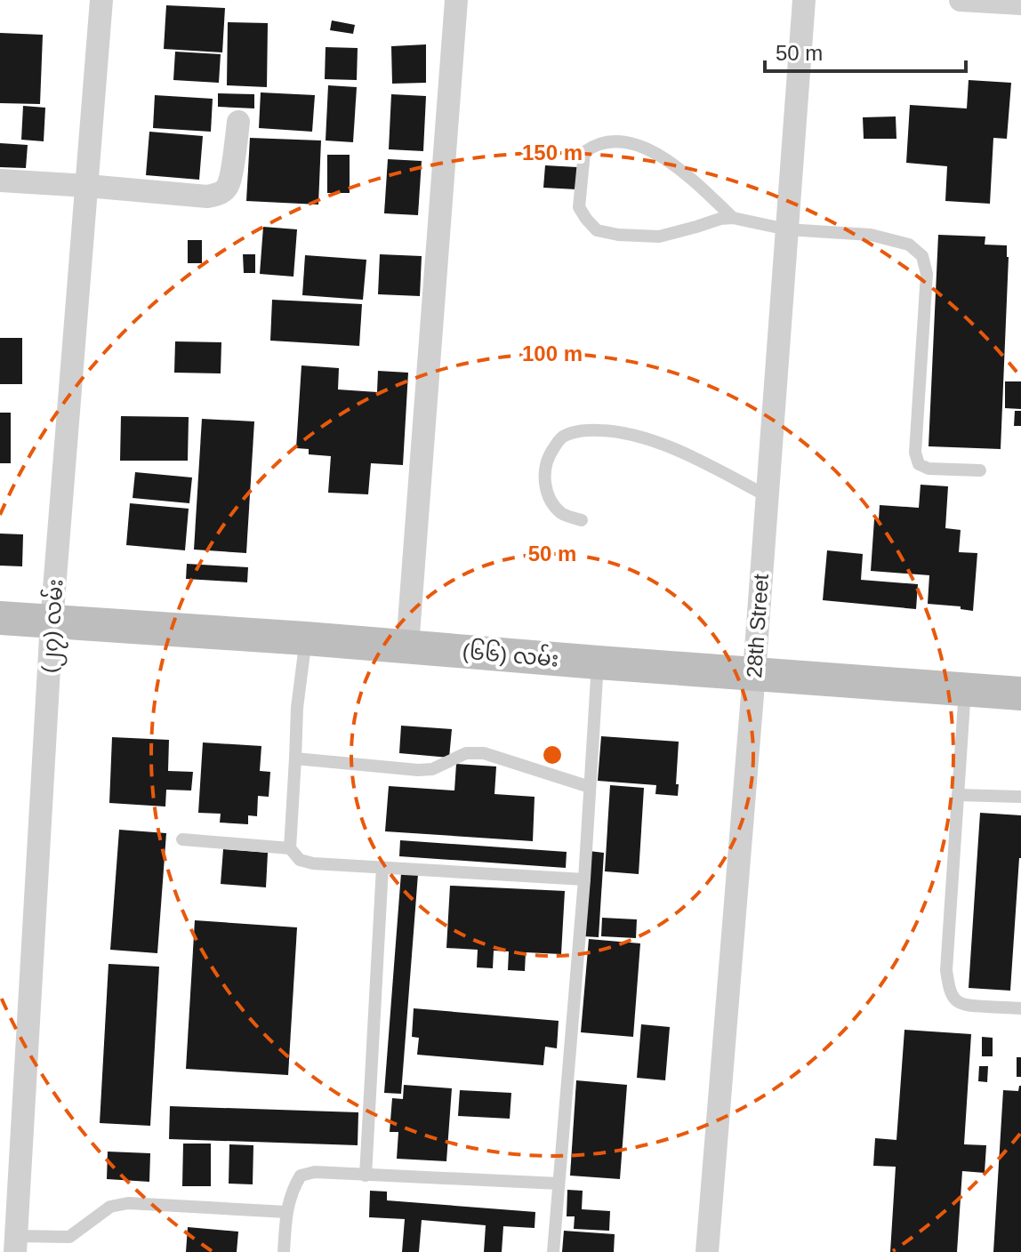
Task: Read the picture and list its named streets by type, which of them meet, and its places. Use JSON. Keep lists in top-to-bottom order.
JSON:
{
  "streets": {
    "street": ["(၂၇) လမ်း", "28th Street", "(၆၆) လမ်း"]
  },
  "crossings": [
    ["(၂၇) လမ်း", "(၆၆) လမ်း"],
    ["28th Street", "(၆၆) လမ်း"]
  ],
  "scale_bar": "50 m",
  "rings": ["150 m", "100 m", "50 m"]
}
